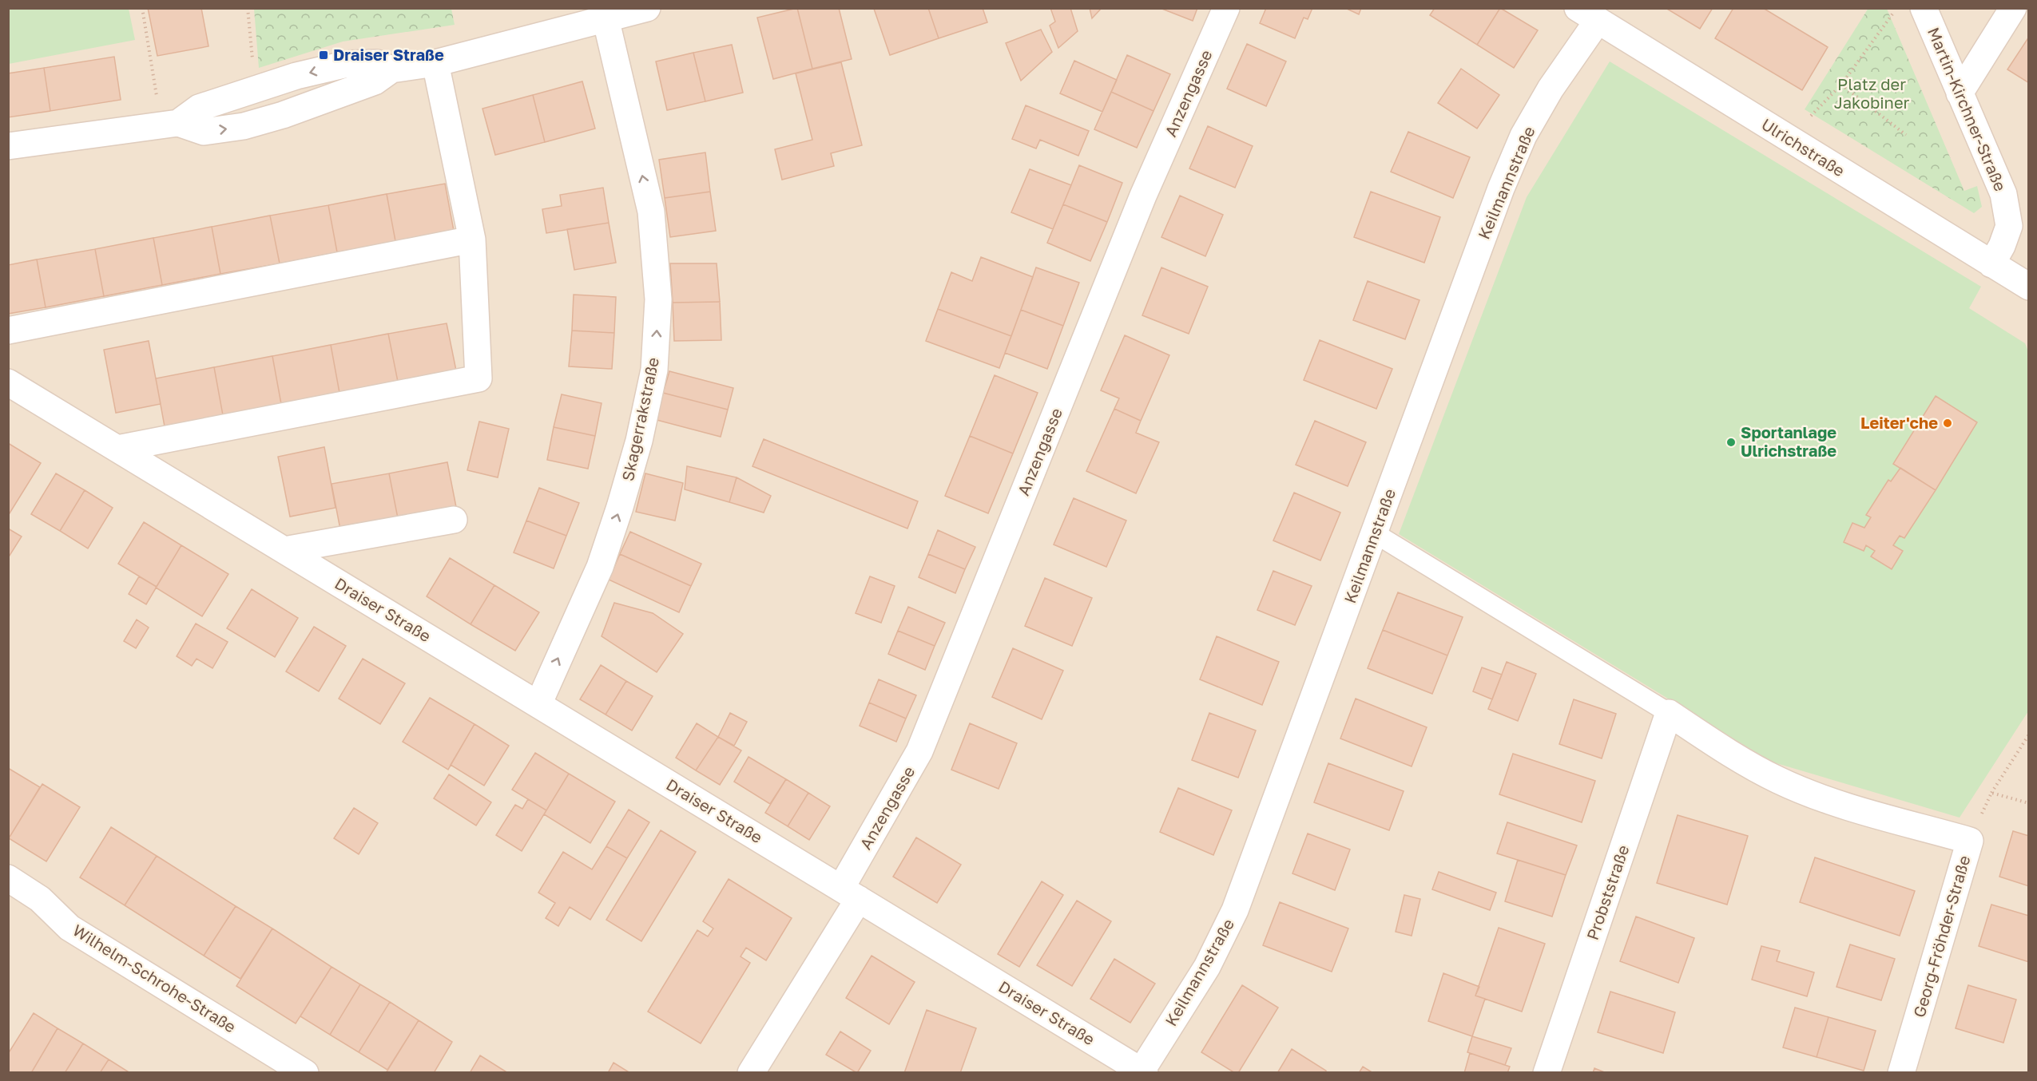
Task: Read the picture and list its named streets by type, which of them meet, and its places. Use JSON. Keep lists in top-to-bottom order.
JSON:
{
  "streets": {
    "street": [
      "Anzengasse",
      "Martin-Kirchner-Straße",
      "Ulrichstraße",
      "Keilmannstraße",
      "Skagerrakstraße",
      "Draiser Straße",
      "Probststraße",
      "Georg-Fröhder-Straße",
      "Wilhelm-Schrohe-Straße"
    ]
  },
  "crossings": [
    ["Anzengasse", "Draiser Straße"],
    ["Martin-Kirchner-Straße", "Ulrichstraße"],
    ["Ulrichstraße", "Keilmannstraße"],
    ["Keilmannstraße", "Draiser Straße"],
    ["Skagerrakstraße", "Draiser Straße"],
    ["Probststraße", "Georg-Fröhder-Straße"]
  ],
  "one_way": ["Skagerrakstraße"],
  "parks": ["Platz der Jakobiner"],
  "places": {
    "transit": ["Draiser Straße"],
    "other": ["Leiter'che", "Sportanlage Ulrichstraße"]
  }
}
